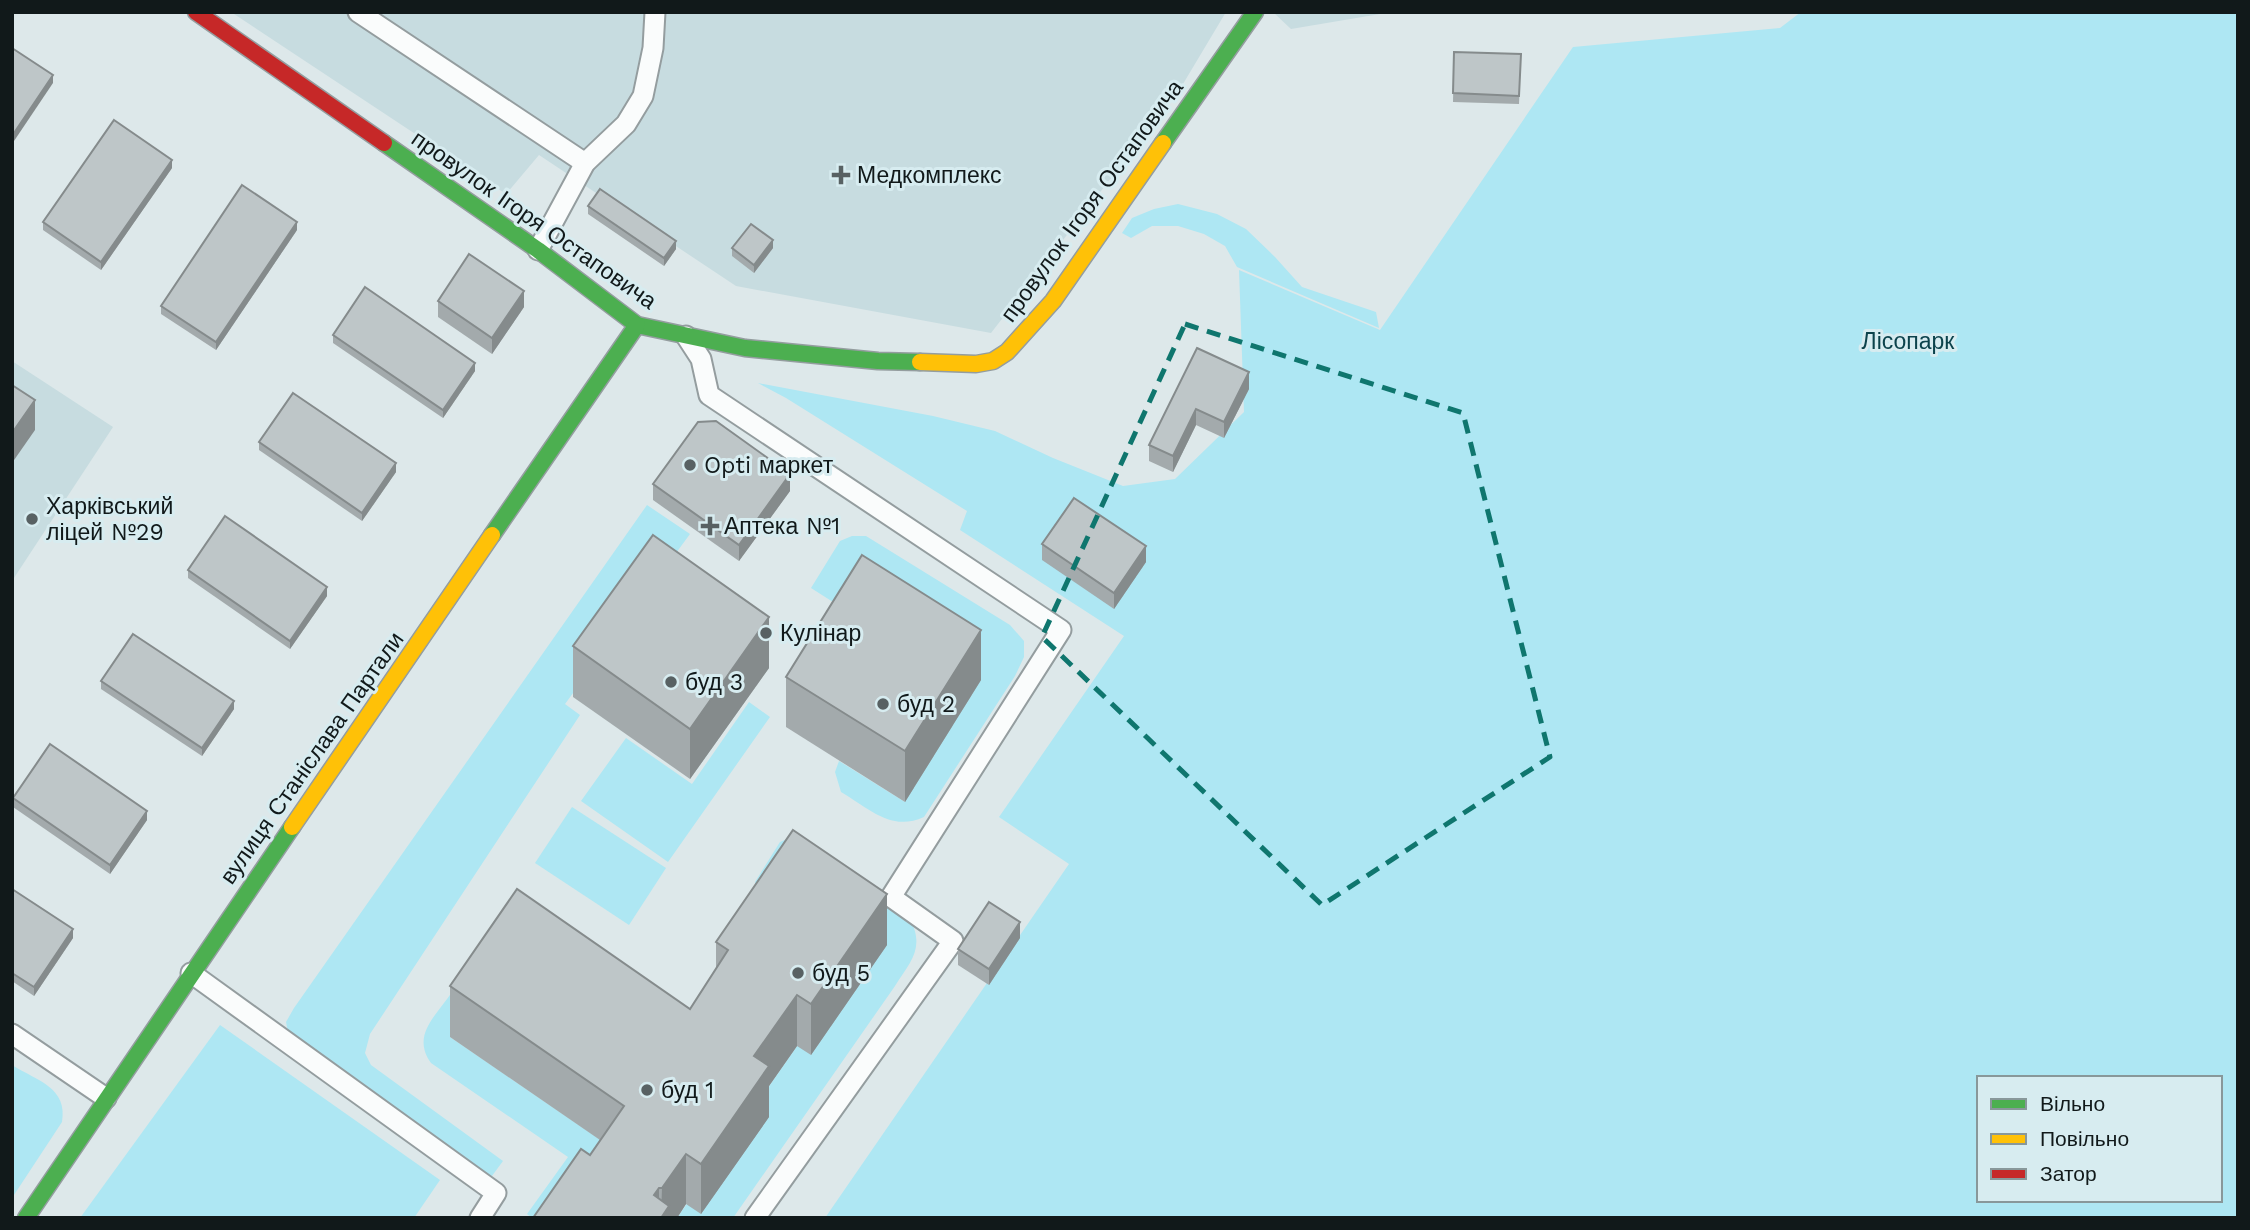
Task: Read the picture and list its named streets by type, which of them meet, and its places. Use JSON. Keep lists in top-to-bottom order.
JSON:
{
  "streets": {
    "street": ["провулок Ігоря Остаповича", "вулиця Станіслава Партали"]
  },
  "crossings": [
    ["провулок Ігоря Остаповича", "вулиця Станіслава Партали"]
  ],
  "parks": ["Лісопарк"],
  "places": {
    "health": ["Медкомплекс", "Аптека №1"],
    "other": [
      "Opti маркет",
      "Харківський ліцей №29",
      "Кулінар",
      "буд 3",
      "буд 2",
      "буд 5",
      "буд 1"
    ]
  },
  "legend": ["Вільно", "Повільно", "Затор"]
}
